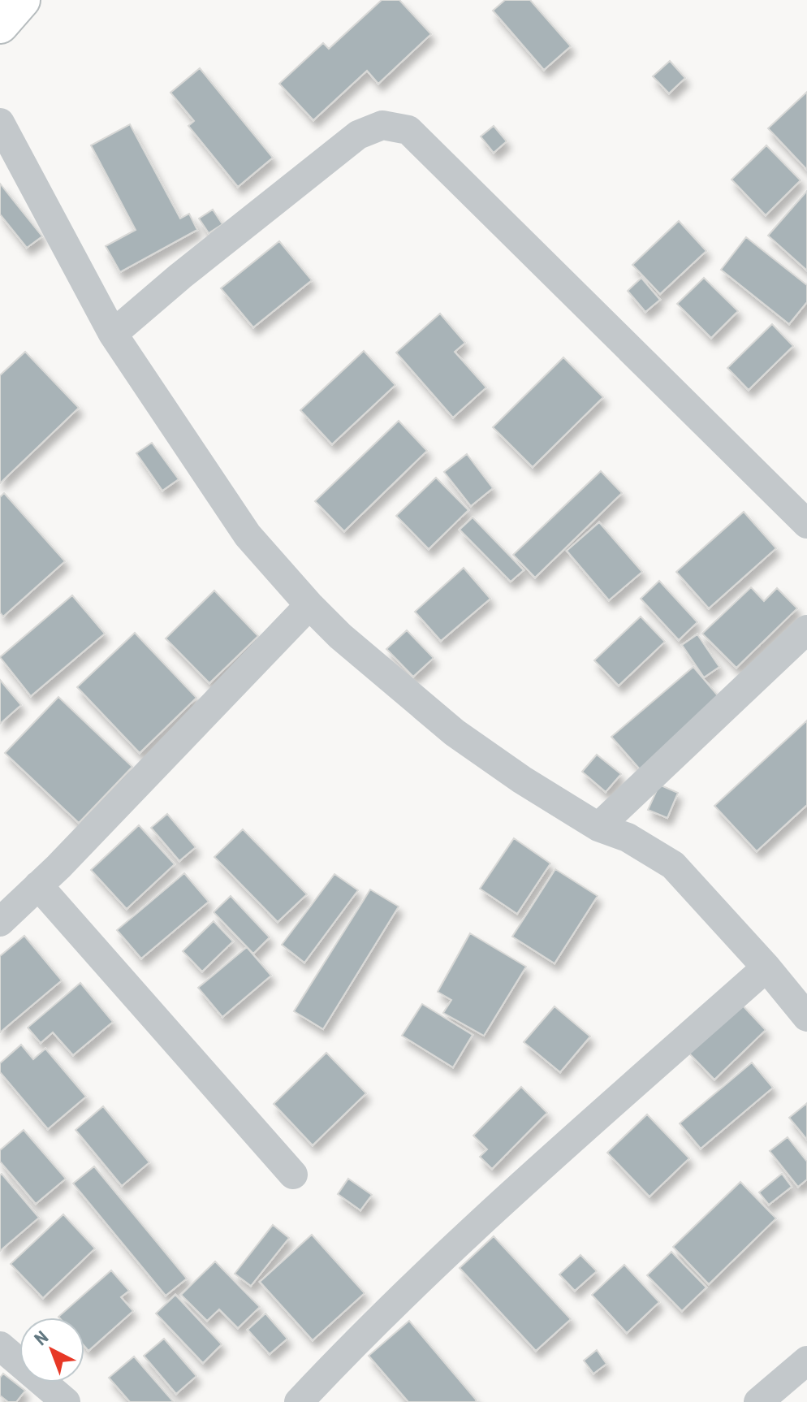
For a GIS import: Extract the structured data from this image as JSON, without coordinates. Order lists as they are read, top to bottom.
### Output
{
  "north": "top left"
}
